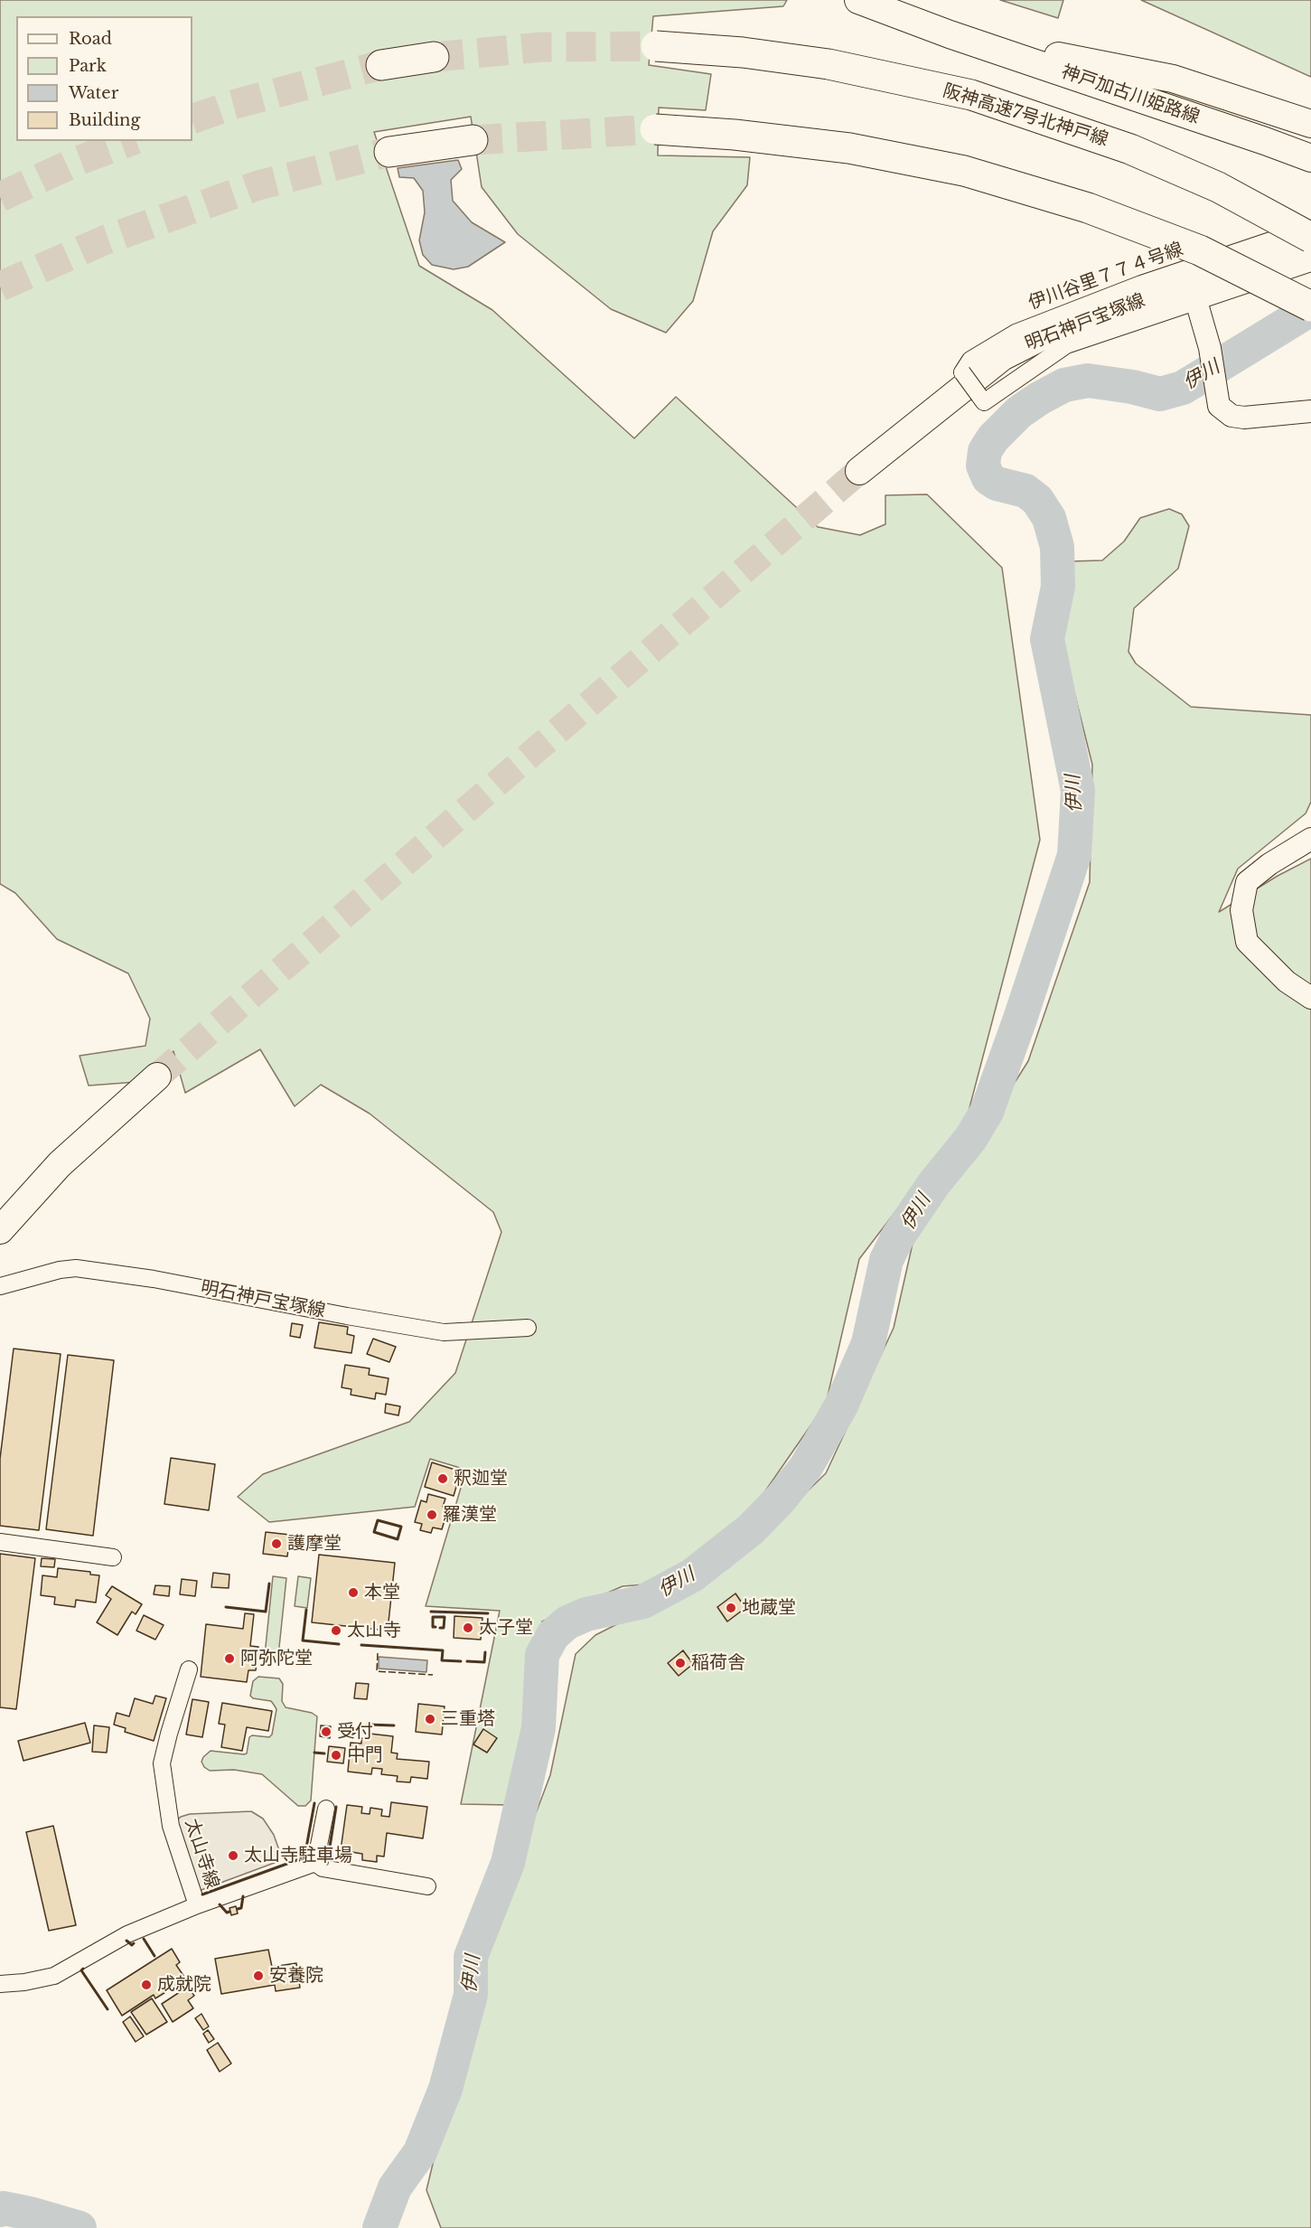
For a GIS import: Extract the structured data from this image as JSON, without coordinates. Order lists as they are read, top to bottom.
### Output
{
  "streets": {
    "highway": ["阪神高速7号北神戸線"],
    "main road": ["神戸加古川姫路線", "明石神戸宝塚線"],
    "street": ["伊川谷里７７４号線", "太山寺線"]
  },
  "crossings": [
    ["阪神高速7号北神戸線", "明石神戸宝塚線"]
  ],
  "water": ["伊川"],
  "places": [
    "釈迦堂",
    "羅漢堂",
    "護摩堂",
    "本堂",
    "地蔵堂",
    "太子堂",
    "太山寺",
    "阿弥陀堂",
    "稲荷舎",
    "三重塔",
    "受付",
    "中門",
    "太山寺駐車場",
    "安養院",
    "成就院"
  ],
  "legend": [
    "Road",
    "Park",
    "Water",
    "Building"
  ]
}
